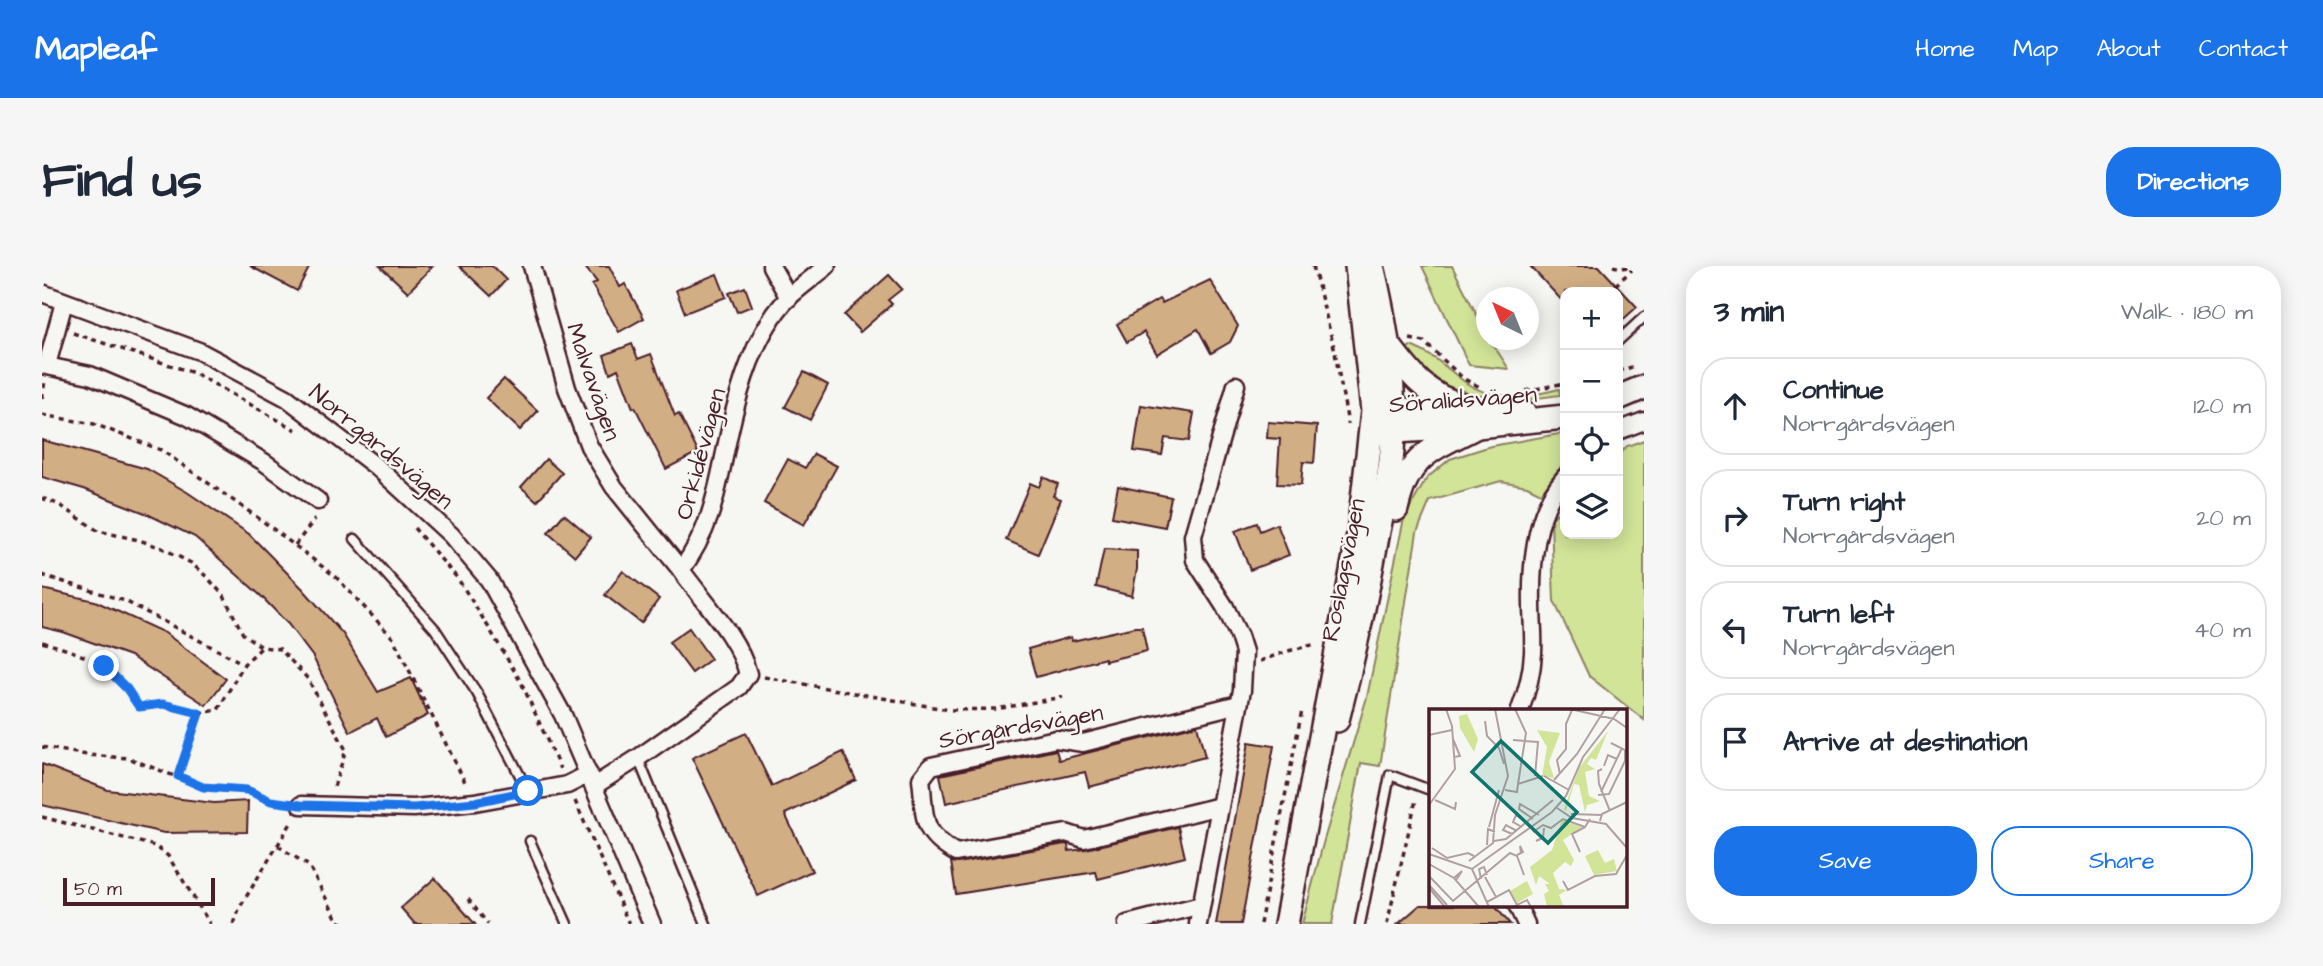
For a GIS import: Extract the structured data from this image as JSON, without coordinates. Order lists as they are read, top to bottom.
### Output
{
  "streets": {
    "main road": ["Söralidsvägen", "Roslagsvägen"],
    "street": [
      "Malvavägen",
      "Norrgårdsvägen",
      "Orkidévägen",
      "Sörgårdsvägen"
    ]
  },
  "crossings": [
    ["Malvavägen", "Orkidévägen"],
    ["Söralidsvägen", "Roslagsvägen"]
  ],
  "scale_bar": "50 m",
  "north": "top left",
  "page": {
    "header": "Mapleaf",
    "nav": [
      "Home",
      "Map",
      "About",
      "Contact"
    ],
    "buttons": [
      "Directions",
      ["Save", "Share"]
    ],
    "title": "Find us",
    "heading": ["3 min", "Walk · 180 m"],
    "map_buttons": ["+", "−"],
    "list": [
      ["Continue", "Norrgårdsvägen", "120 m"],
      ["Turn right", "Norrgårdsvägen", "20 m"],
      ["Turn left", "Norrgårdsvägen", "40 m"],
      "Arrive at destination"
    ],
    "scale": "50 m"
  }
}
